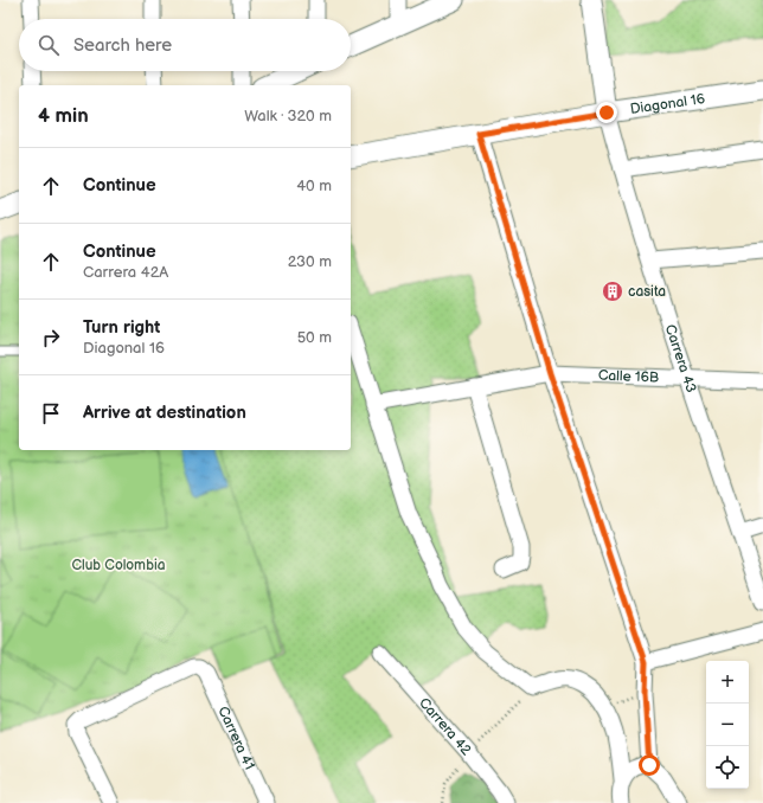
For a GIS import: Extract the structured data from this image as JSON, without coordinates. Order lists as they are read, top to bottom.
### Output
{
  "streets": {
    "street": [
      "Diagonal 16",
      "Carrera 43",
      "Calle 16B",
      "Carrera 42",
      "Carrera 41"
    ]
  },
  "crossings": [
    ["Diagonal 16", "Carrera 43"],
    ["Carrera 43", "Calle 16B"]
  ],
  "parks": ["Club Colombia"],
  "places": {
    "building": ["casita"]
  },
  "page": {
    "search": "Search here",
    "heading": ["4 min", "Walk · 320 m"],
    "list": [
      ["Continue", "40 m"],
      ["Continue", "Carrera 42A", "230 m"],
      ["Turn right", "Diagonal 16", "50 m"],
      "Arrive at destination"
    ],
    "map_buttons": ["+", "−"]
  }
}
